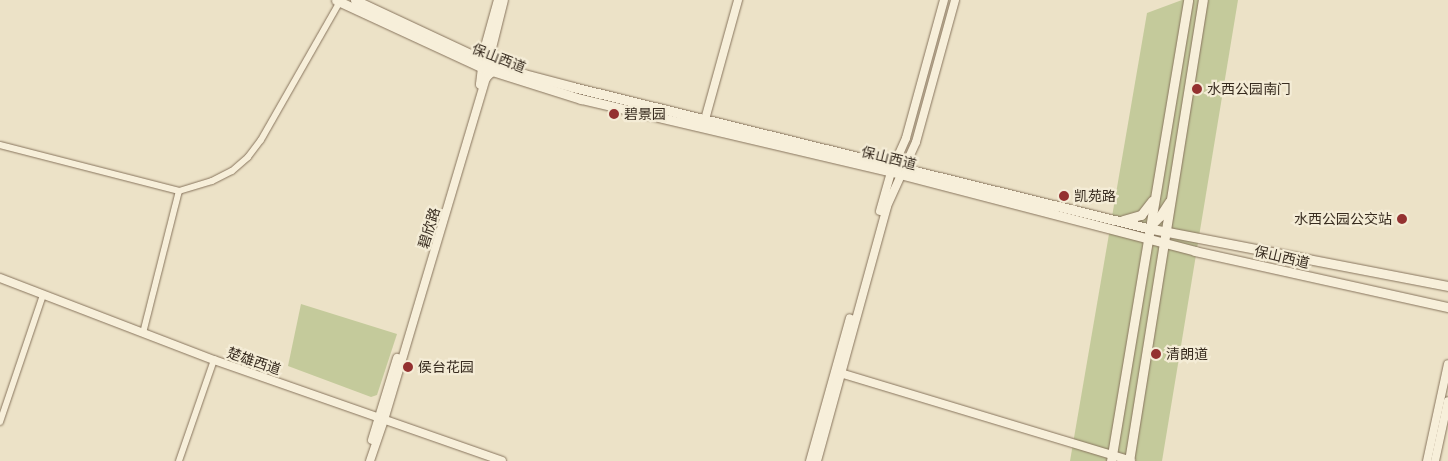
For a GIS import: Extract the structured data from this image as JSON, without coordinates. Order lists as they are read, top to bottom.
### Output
{
  "streets": {
    "main road": ["保山西道"],
    "street": ["碧欣路", "楚雄西道"]
  },
  "crossings": [
    ["保山西道", "碧欣路"],
    ["碧欣路", "楚雄西道"]
  ],
  "places": [
    "水西公园南门",
    "碧景园",
    "凯苑路",
    "水西公园公交站",
    "清朗道",
    "侯台花园"
  ]
}
